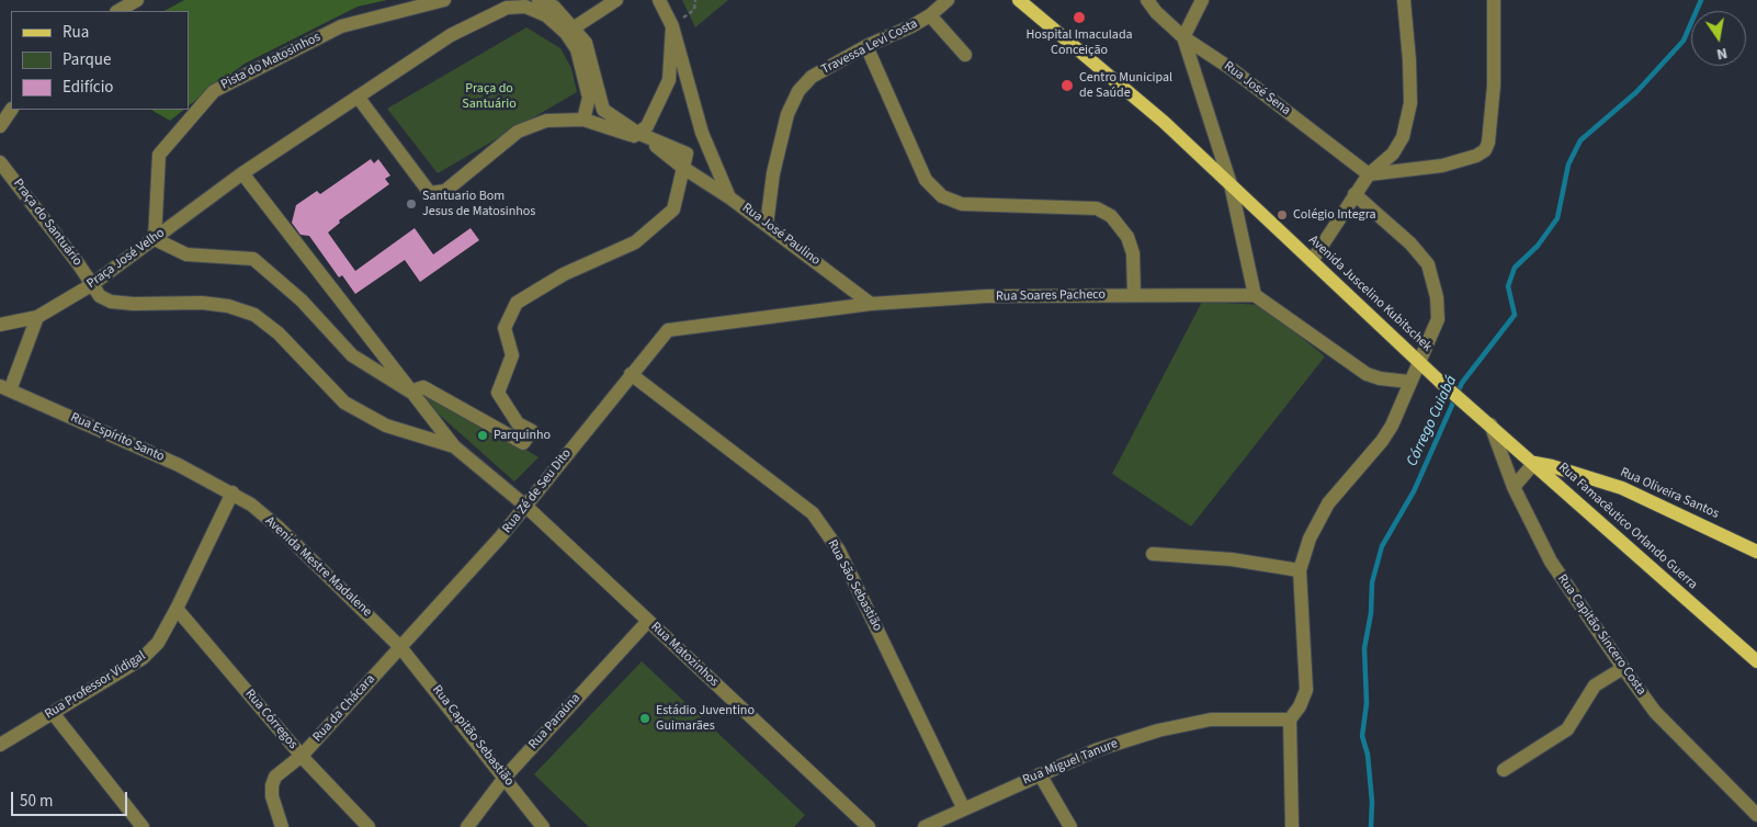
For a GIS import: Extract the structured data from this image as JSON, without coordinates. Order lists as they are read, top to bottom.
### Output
{
  "streets": {
    "main road": ["Avenida Juscelino Kubitschek", "Rua Oliveira Santos", "Rua Famacêutico Orlando Guerra"],
    "street": [
      "Travessa Levi Costa",
      "Pista do Matosinhos",
      "Rua José Sena",
      "Praça do Santuário",
      "Rua José Paulino",
      "Praça José Velho",
      "Rua Soares Pacheco",
      "Rua Espírito Santo",
      "Rua Zé de Seu Dito",
      "Avenida Mestre Madalene",
      "Rua São Sebastião",
      "Rua Capitão Sincero Costa",
      "Rua Matozinhos",
      "Rua Professor Vidigal",
      "Rua da Chácara",
      "Rua Córregos",
      "Rua Paraúna",
      "Rua Capitão Sebastião",
      "Rua Miguel Tanure"
    ]
  },
  "crossings": [
    ["Travessa Levi Costa", "Rua José Paulino"],
    ["Pista do Matosinhos", "Praça José Velho"],
    ["Praça do Santuário", "Praça José Velho"],
    ["Rua José Paulino", "Rua Soares Pacheco"],
    ["Avenida Juscelino Kubitschek", "Rua Famacêutico Orlando Guerra"],
    ["Rua Soares Pacheco", "Rua Zé de Seu Dito"],
    ["Rua Espírito Santo", "Avenida Mestre Madalene"],
    ["Rua Espírito Santo", "Rua Professor Vidigal"],
    ["Rua Zé de Seu Dito", "Avenida Mestre Madalene"],
    ["Rua Zé de Seu Dito", "Rua São Sebastião"],
    ["Rua Zé de Seu Dito", "Rua Matozinhos"],
    ["Rua Zé de Seu Dito", "Rua da Chácara"],
    ["Rua Zé de Seu Dito", "Rua Capitão Sebastião"],
    ["Rua Oliveira Santos", "Rua Famacêutico Orlando Guerra"],
    ["Rua Famacêutico Orlando Guerra", "Rua Capitão Sincero Costa"],
    ["Avenida Mestre Madalene", "Rua Professor Vidigal"],
    ["Avenida Mestre Madalene", "Rua da Chácara"],
    ["Avenida Mestre Madalene", "Rua Capitão Sebastião"],
    ["Rua São Sebastião", "Rua Miguel Tanure"],
    ["Rua Matozinhos", "Rua Paraúna"],
    ["Rua Professor Vidigal", "Rua Córregos"],
    ["Rua da Chácara", "Rua Córregos"],
    ["Rua da Chácara", "Rua Capitão Sebastião"],
    ["Rua Paraúna", "Rua Capitão Sebastião"]
  ],
  "water": ["Córrego Cuiabá"],
  "parks": ["Praça do Santuário"],
  "places": [
    "Hospital Imaculada Conceição",
    "Centro Municipal de Saúde",
    "Santuario Bom Jesus de Matosinhos",
    "Colégio Integra",
    "Parquinho",
    "Estádio Juventino Guimarães"
  ],
  "legend": ["Rua", "Parque", "Edifício"],
  "scale_bar": "50 m",
  "north": "bottom"
}
